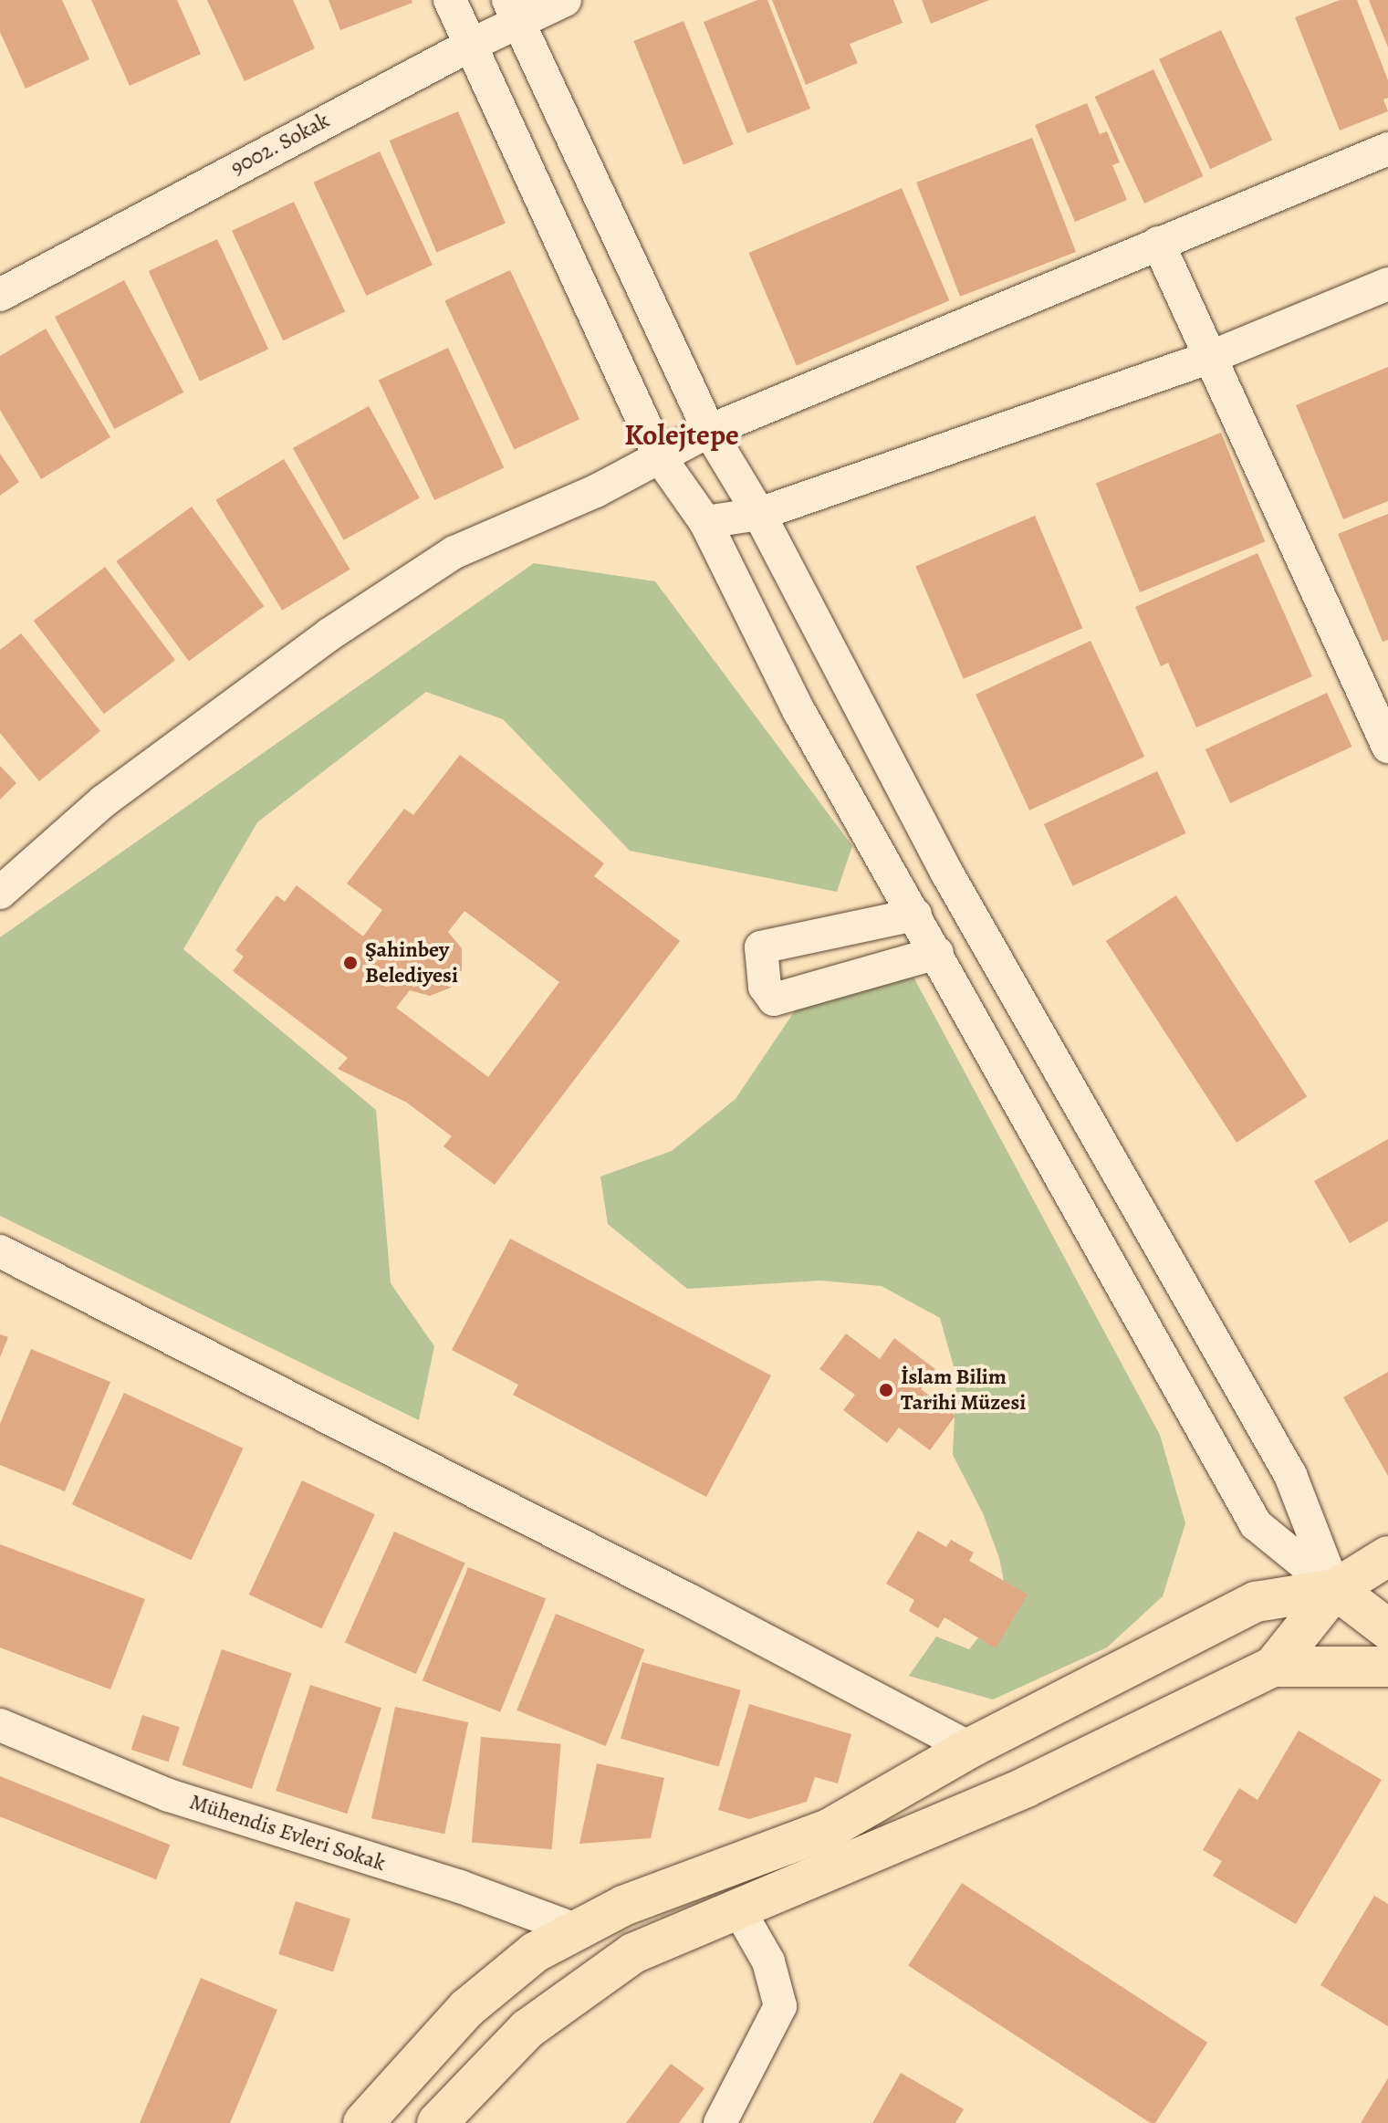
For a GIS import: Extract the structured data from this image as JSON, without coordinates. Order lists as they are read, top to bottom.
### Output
{
  "streets": {
    "street": ["9002. Sokak", "Mühendis Evleri Sokak"]
  },
  "districts": ["Kolejtepe"],
  "places": ["Şahinbey Belediyesi", "İslam Bilim Tarihi Müzesi"]
}
